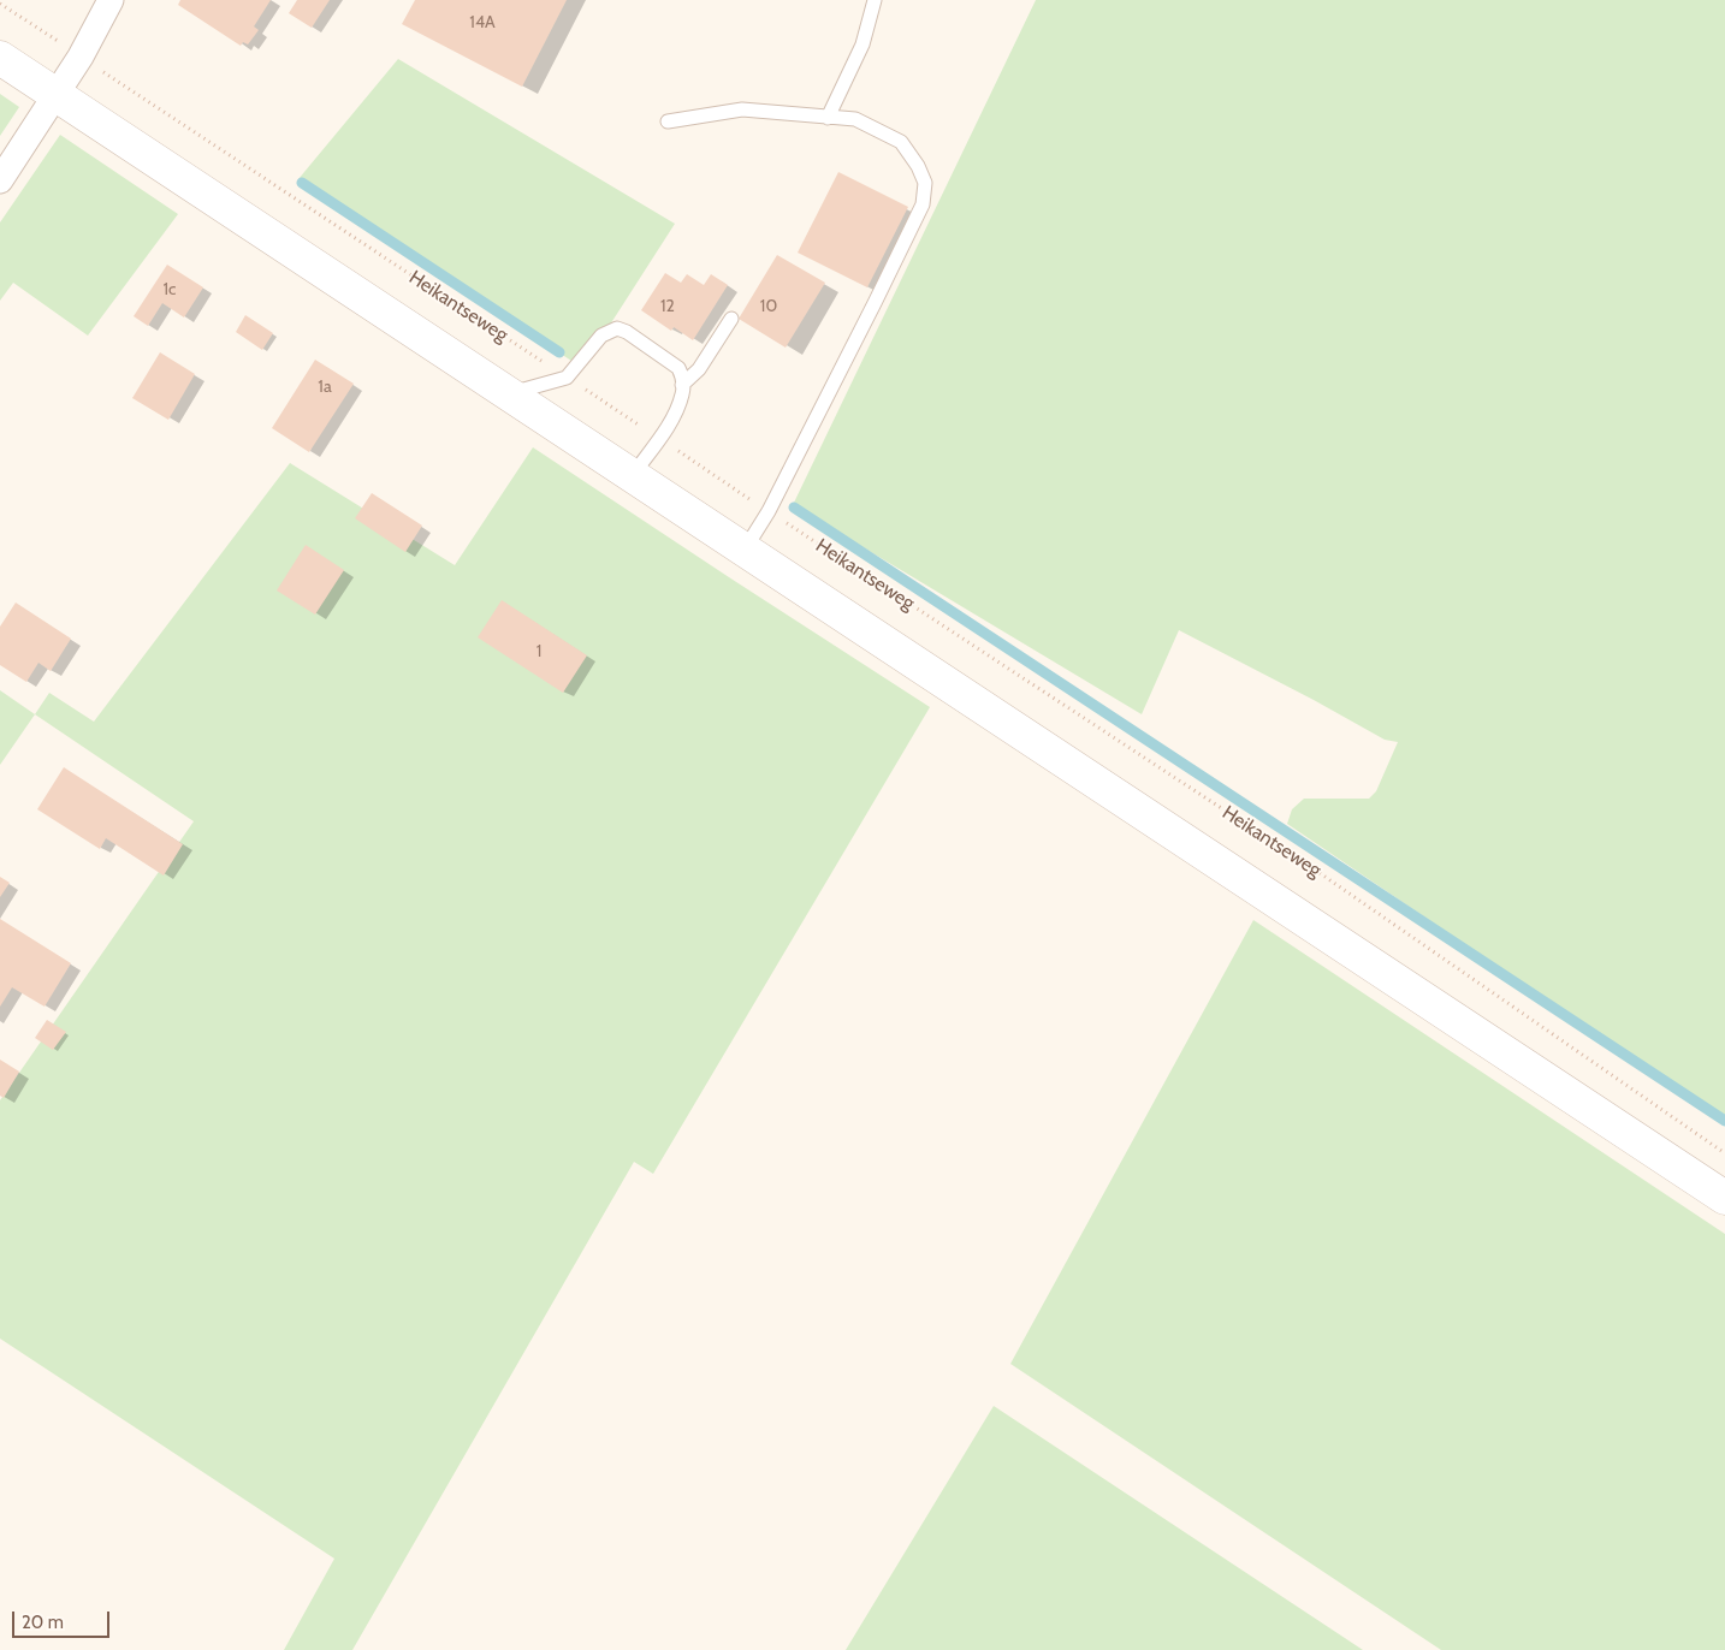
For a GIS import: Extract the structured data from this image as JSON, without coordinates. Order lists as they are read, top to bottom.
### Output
{
  "streets": {
    "path": ["Heikantseweg"]
  },
  "house_numbers": [
    "14A",
    "1c",
    "12",
    "10",
    "1a",
    "1"
  ],
  "scale_bar": "20 m"
}
